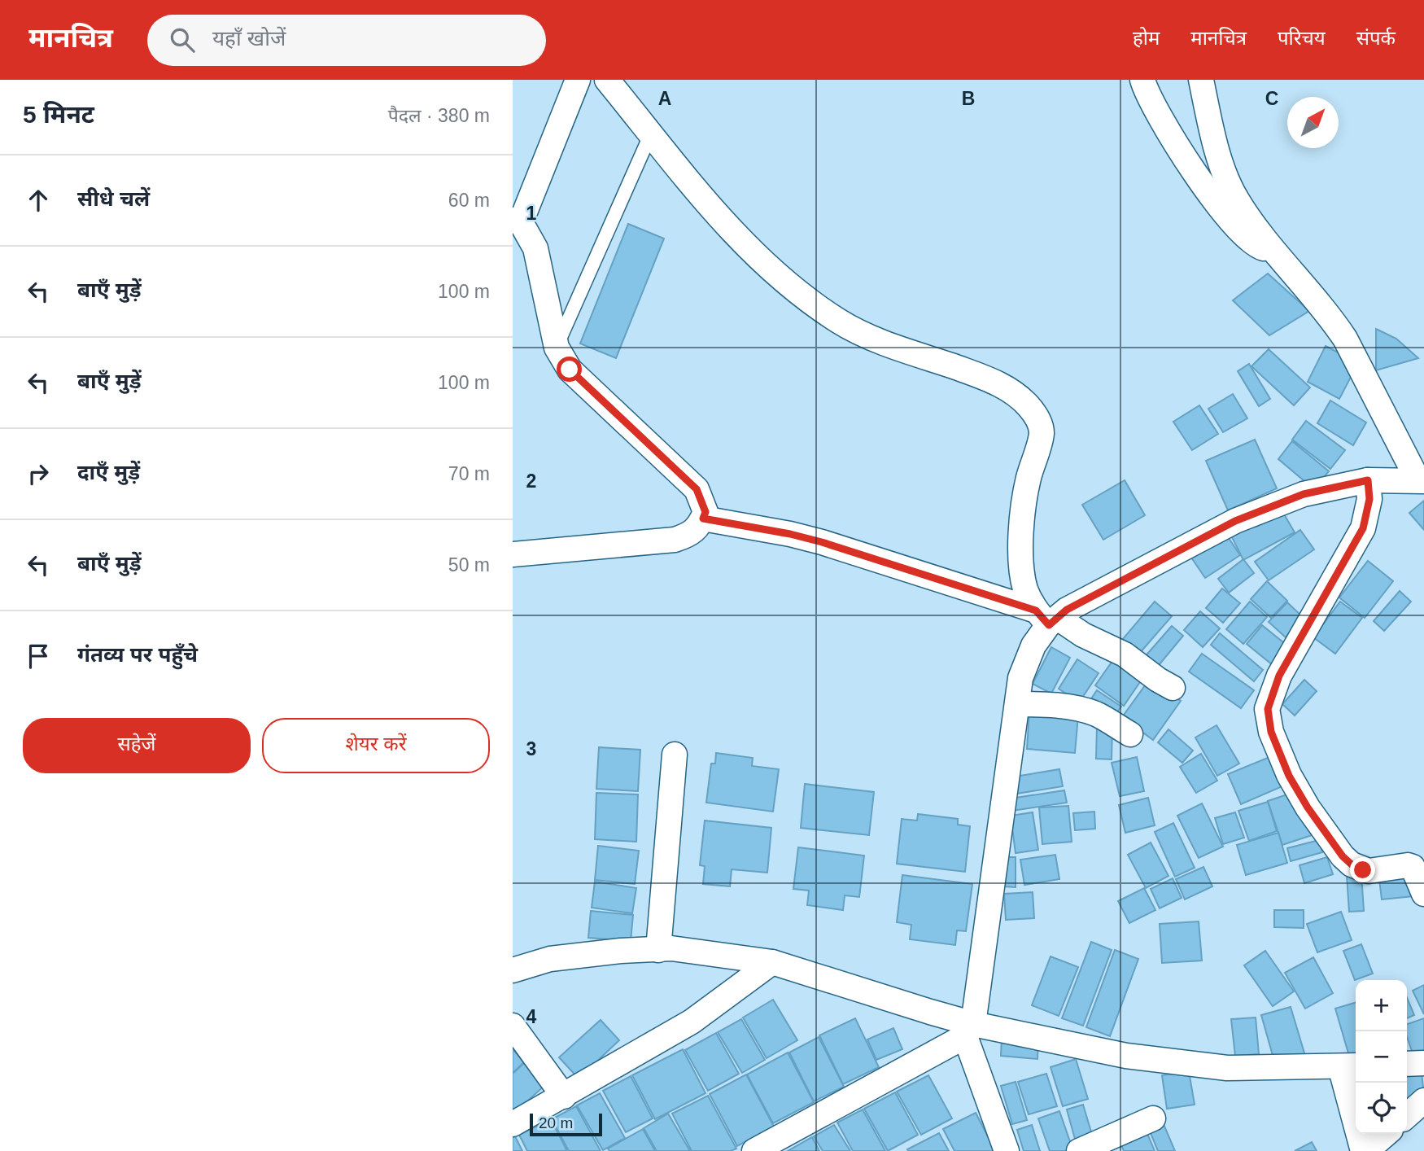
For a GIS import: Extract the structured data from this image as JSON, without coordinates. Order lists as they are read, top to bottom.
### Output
{
  "scale_bar": "20 m",
  "north": "top right",
  "page": {
    "header": "मानचित्र",
    "search": "यहाँ खोजें",
    "nav": [
      "होम",
      "मानचित्र",
      "परिचय",
      "संपर्क"
    ],
    "heading": ["5 मिनट", "पैदल · 380 m"],
    "list": [
      ["सीधे चलें", "60 m"],
      ["बाएँ मुड़ें", "100 m"],
      ["बाएँ मुड़ें", "100 m"],
      ["दाएँ मुड़ें", "70 m"],
      ["बाएँ मुड़ें", "50 m"],
      "गंतव्य पर पहुँचे"
    ],
    "buttons": ["सहेजें", "शेयर करें"],
    "map_buttons": ["+", "−"],
    "scale": "20 m"
  },
  "grid": {
    "columns": ["A", "B", "C"],
    "rows": [
      "1",
      "2",
      "3",
      "4"
    ]
  }
}
